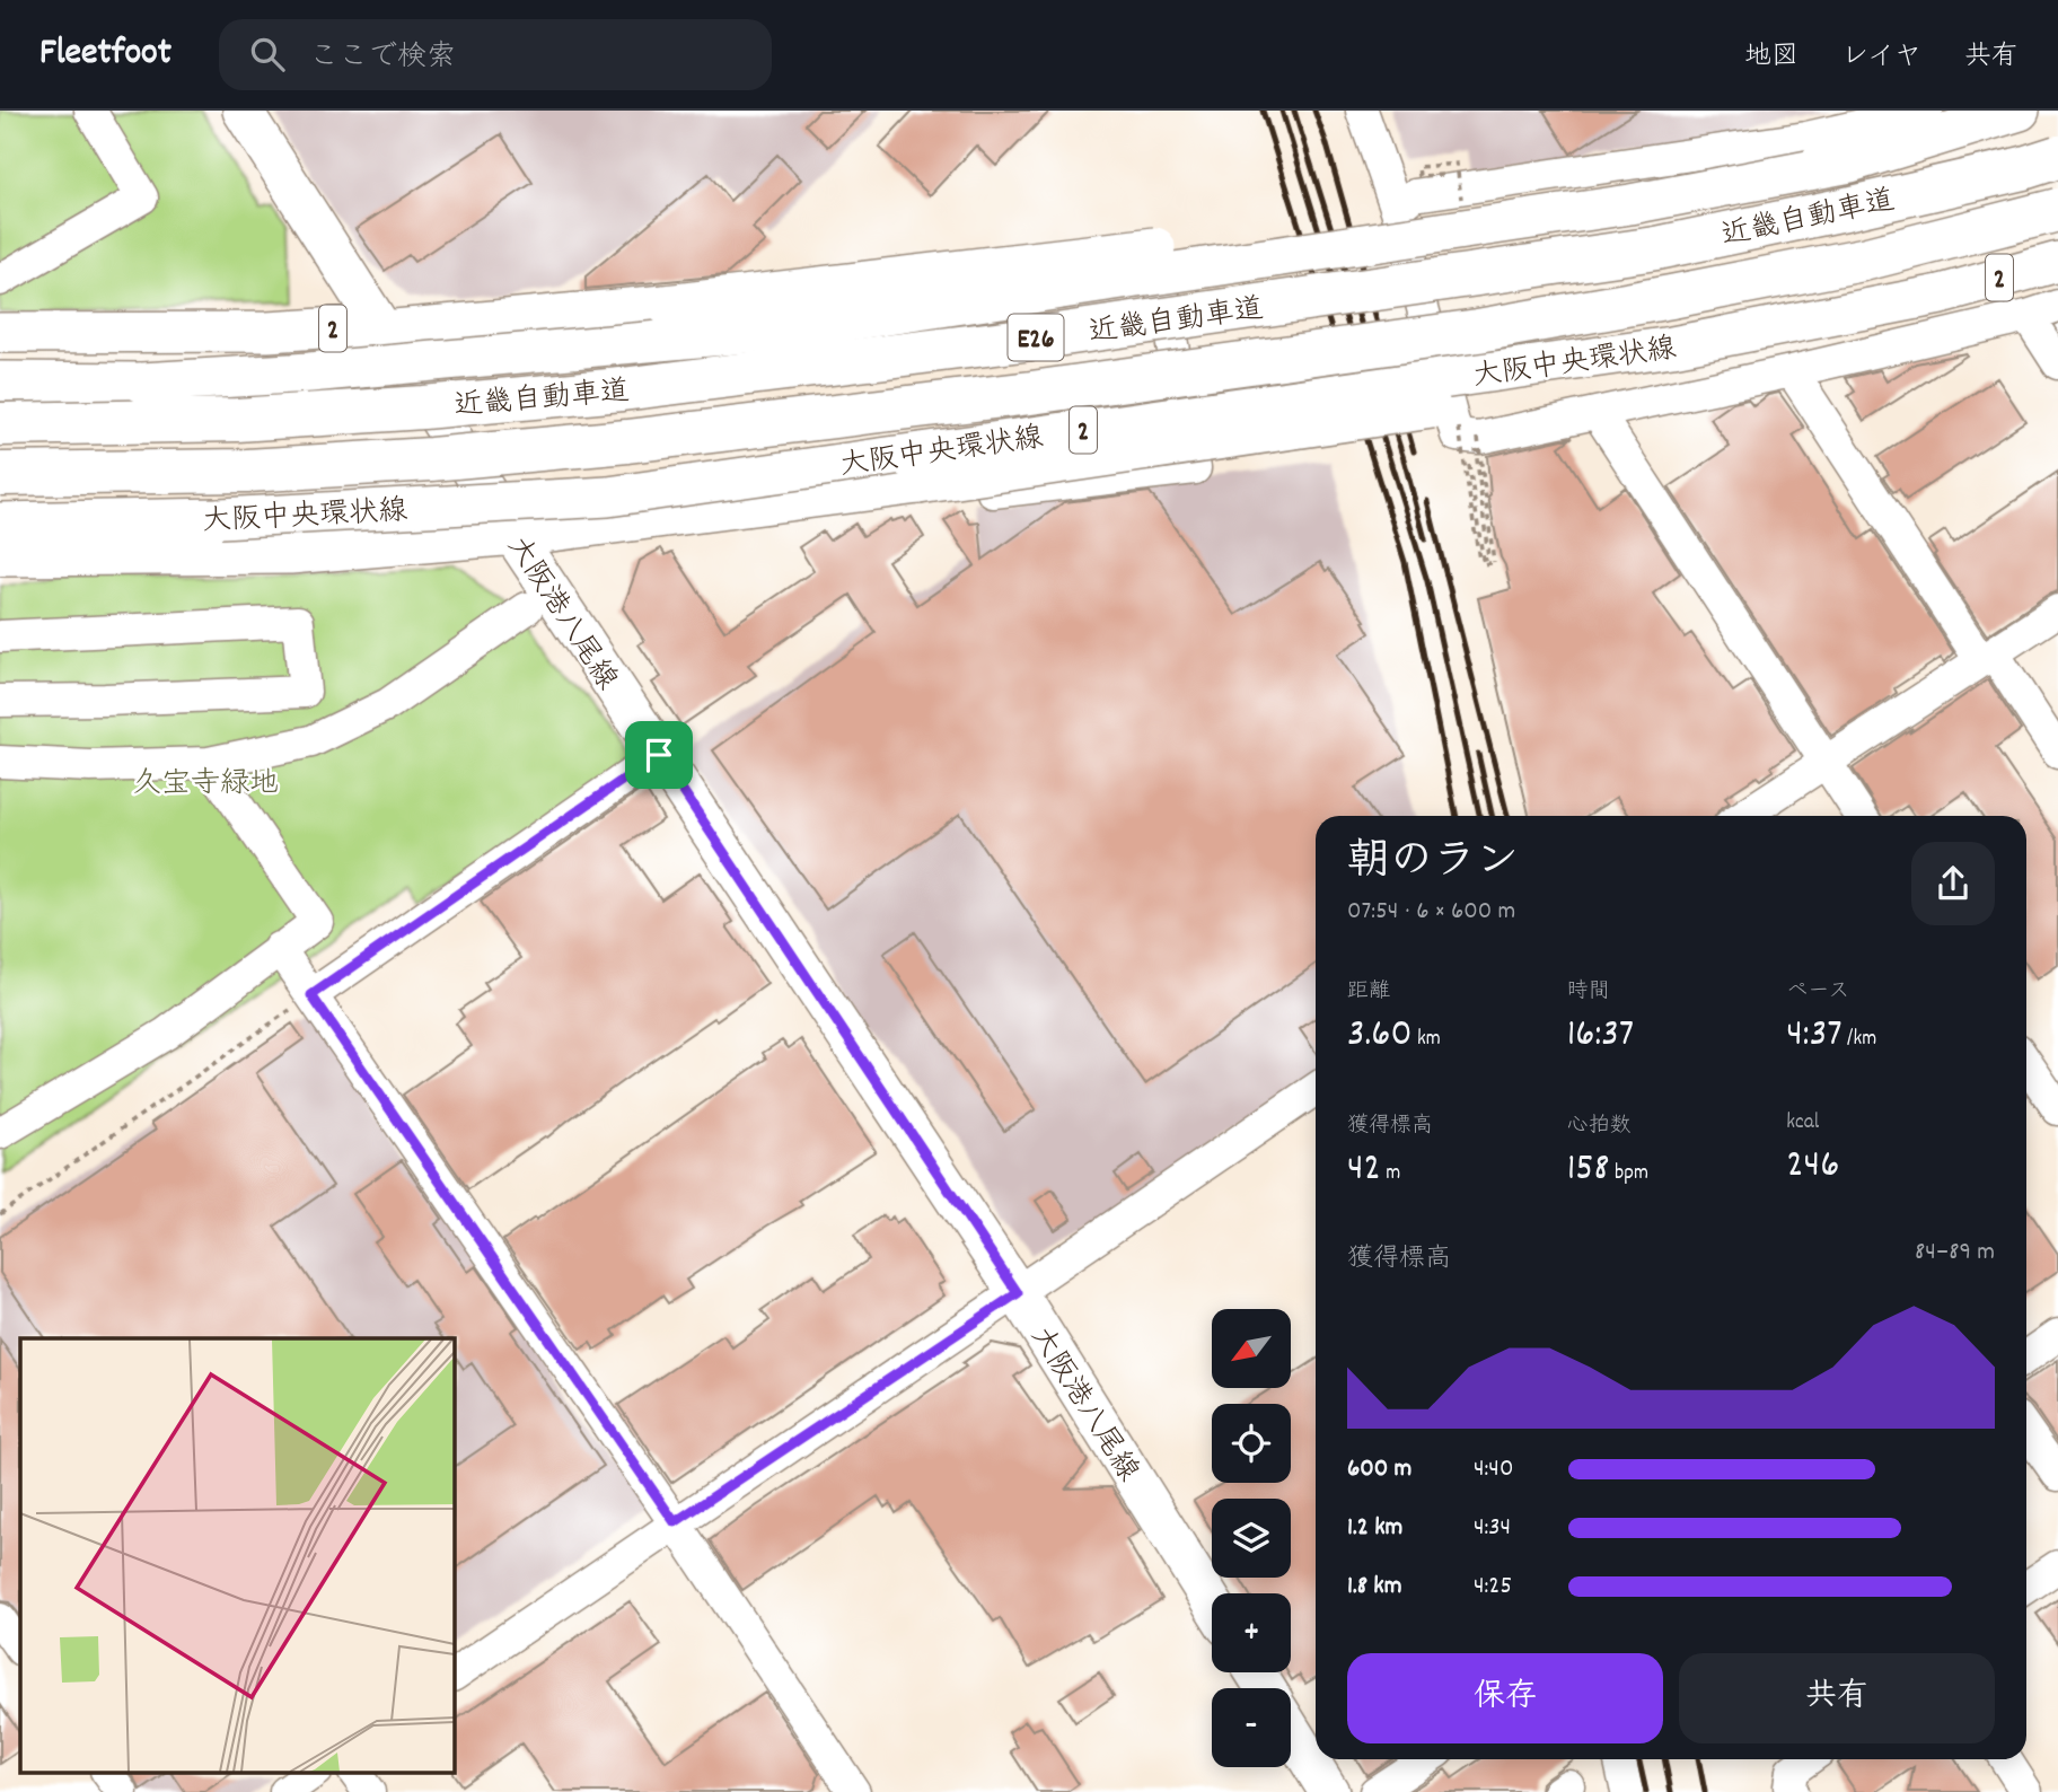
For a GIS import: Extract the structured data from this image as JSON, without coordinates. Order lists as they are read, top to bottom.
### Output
{
  "streets": {
    "highway": ["近畿自動車道", "E26"],
    "main road": ["2", "大阪中央環状線", "大阪港八尾線"]
  },
  "crossings": [
    ["2", "大阪中央環状線"],
    ["2", "大阪港八尾線"]
  ],
  "parks": ["久宝寺緑地"],
  "north": "bottom left",
  "page": {
    "header": "Fleetfoot",
    "search": "ここで検索",
    "nav": ["地図", "レイヤ", "共有"],
    "heading": ["朝のラン", "07:54 · 6 × 600 m"],
    "stats": [
      ["距離", "3.60 km"],
      ["時間", "16:37"],
      ["ペース", "4:37 /km"],
      ["獲得標高", "42 m"],
      ["心拍数", "158 bpm"],
      ["kcal", "246"]
    ],
    "chart": ["獲得標高", "84–89 m"],
    "map_buttons": ["+", "−"],
    "list": [
      {
        "name": "600 m",
        "note": "4:40"
      },
      {
        "name": "1.2 km",
        "note": "4:34"
      },
      {
        "name": "1.8 km",
        "note": "4:25"
      }
    ],
    "buttons": ["保存", "共有"]
  }
}
